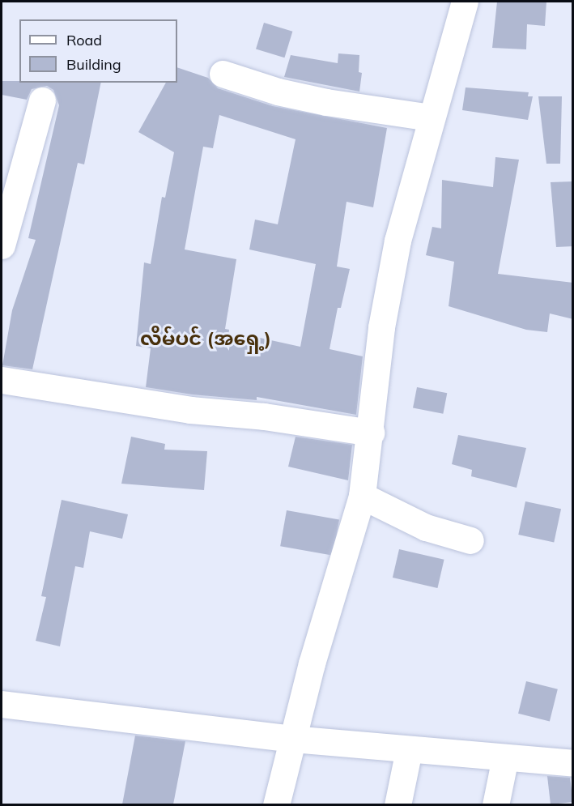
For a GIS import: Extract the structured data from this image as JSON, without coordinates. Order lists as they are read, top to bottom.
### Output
{
  "districts": ["လိမ်ပင် (အရှေ့)"],
  "legend": ["Road", "Building"]
}
